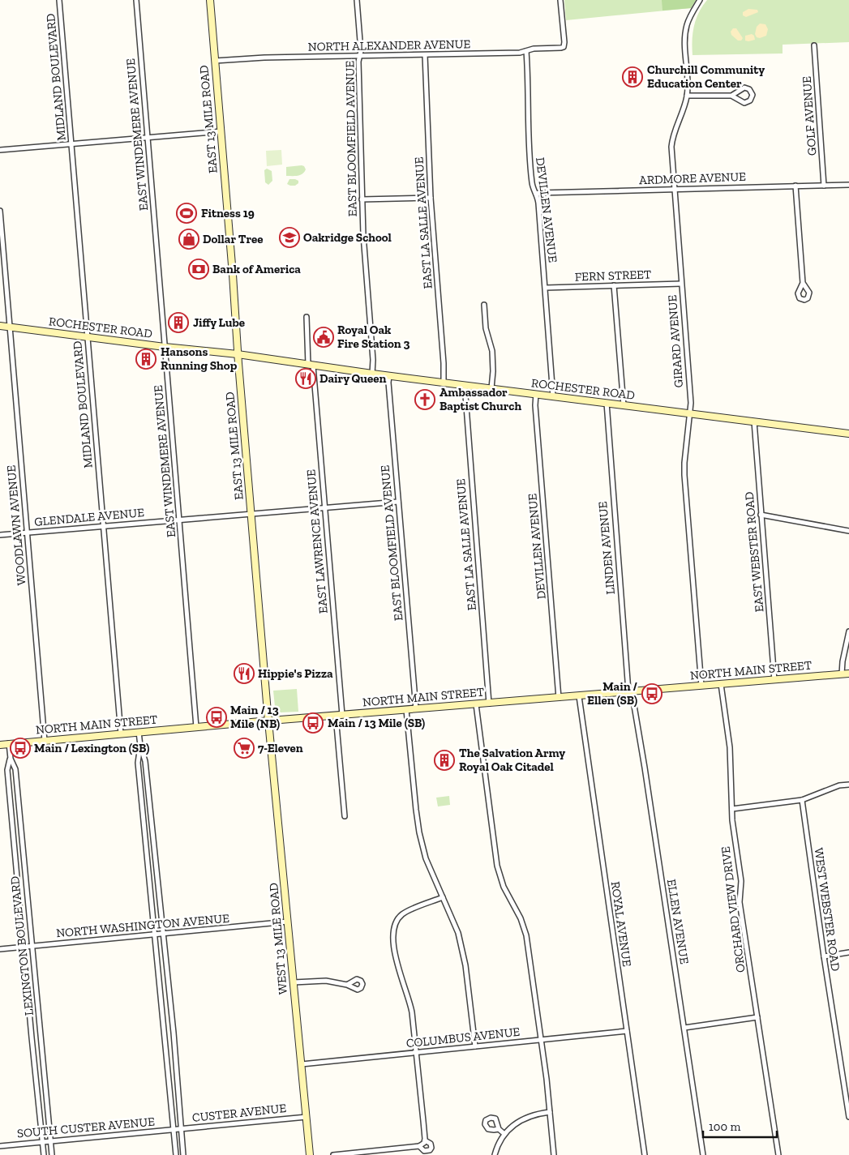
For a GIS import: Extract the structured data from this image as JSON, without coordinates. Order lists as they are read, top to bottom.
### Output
{
  "streets": {
    "main road": [
      "EAST 13 MILE ROAD",
      "ROCHESTER ROAD",
      "NORTH MAIN STREET",
      "WEST 13 MILE ROAD"
    ],
    "street": [
      "NORTH ALEXANDER AVENUE",
      "MIDLAND BOULEVARD",
      "GOLF AVENUE",
      "EAST WINDEMERE AVENUE",
      "EAST BLOOMFIELD AVENUE",
      "ARDMORE AVENUE",
      "DEVILLEN AVENUE",
      "EAST LA SALLE AVENUE",
      "FERN STREET",
      "GIRARD AVENUE",
      "GLENDALE AVENUE",
      "WOODLAWN AVENUE",
      "EAST LAWRENCE AVENUE",
      "LINDEN AVENUE",
      "EAST WEBSTER ROAD",
      "ORCHARD VIEW DRIVE",
      "WEST WEBSTER ROAD",
      "ELLEN AVENUE",
      "ROYAL AVENUE",
      "NORTH WASHINGTON AVENUE",
      "LEXINGTON BOULEVARD",
      "COLUMBUS AVENUE",
      "CUSTER AVENUE",
      "SOUTH CUSTER AVENUE"
    ]
  },
  "crossings": [
    ["NORTH ALEXANDER AVENUE", "EAST 13 MILE ROAD"],
    ["NORTH ALEXANDER AVENUE", "EAST BLOOMFIELD AVENUE"],
    ["NORTH ALEXANDER AVENUE", "DEVILLEN AVENUE"],
    ["NORTH ALEXANDER AVENUE", "EAST LA SALLE AVENUE"],
    ["MIDLAND BOULEVARD", "ROCHESTER ROAD"],
    ["MIDLAND BOULEVARD", "GLENDALE AVENUE"],
    ["MIDLAND BOULEVARD", "NORTH MAIN STREET"],
    ["GOLF AVENUE", "ARDMORE AVENUE"],
    ["EAST 13 MILE ROAD", "ROCHESTER ROAD"],
    ["EAST 13 MILE ROAD", "GLENDALE AVENUE"],
    ["EAST 13 MILE ROAD", "NORTH MAIN STREET"],
    ["EAST 13 MILE ROAD", "WEST 13 MILE ROAD"],
    ["EAST WINDEMERE AVENUE", "ROCHESTER ROAD"],
    ["EAST WINDEMERE AVENUE", "GLENDALE AVENUE"],
    ["EAST WINDEMERE AVENUE", "NORTH MAIN STREET"],
    ["EAST BLOOMFIELD AVENUE", "ROCHESTER ROAD"],
    ["EAST BLOOMFIELD AVENUE", "GLENDALE AVENUE"],
    ["EAST BLOOMFIELD AVENUE", "NORTH MAIN STREET"],
    ["ARDMORE AVENUE", "DEVILLEN AVENUE"],
    ["ARDMORE AVENUE", "GIRARD AVENUE"],
    ["DEVILLEN AVENUE", "FERN STREET"],
    ["DEVILLEN AVENUE", "ROCHESTER ROAD"],
    ["DEVILLEN AVENUE", "NORTH MAIN STREET"],
    ["EAST LA SALLE AVENUE", "ROCHESTER ROAD"],
    ["EAST LA SALLE AVENUE", "NORTH MAIN STREET"],
    ["FERN STREET", "GIRARD AVENUE"],
    ["ROCHESTER ROAD", "GIRARD AVENUE"],
    ["ROCHESTER ROAD", "WOODLAWN AVENUE"],
    ["ROCHESTER ROAD", "EAST LAWRENCE AVENUE"],
    ["ROCHESTER ROAD", "LINDEN AVENUE"],
    ["ROCHESTER ROAD", "EAST WEBSTER ROAD"],
    ["GIRARD AVENUE", "NORTH MAIN STREET"],
    ["GLENDALE AVENUE", "WOODLAWN AVENUE"],
    ["GLENDALE AVENUE", "EAST LAWRENCE AVENUE"],
    ["WOODLAWN AVENUE", "NORTH MAIN STREET"],
    ["EAST LAWRENCE AVENUE", "NORTH MAIN STREET"],
    ["LINDEN AVENUE", "NORTH MAIN STREET"],
    ["LINDEN AVENUE", "ELLEN AVENUE"],
    ["EAST WEBSTER ROAD", "NORTH MAIN STREET"],
    ["NORTH MAIN STREET", "ORCHARD VIEW DRIVE"],
    ["NORTH MAIN STREET", "ELLEN AVENUE"],
    ["NORTH MAIN STREET", "ROYAL AVENUE"],
    ["NORTH MAIN STREET", "WEST 13 MILE ROAD"],
    ["NORTH MAIN STREET", "LEXINGTON BOULEVARD"],
    ["ROYAL AVENUE", "COLUMBUS AVENUE"],
    ["NORTH WASHINGTON AVENUE", "WEST 13 MILE ROAD"],
    ["NORTH WASHINGTON AVENUE", "LEXINGTON BOULEVARD"],
    ["WEST 13 MILE ROAD", "COLUMBUS AVENUE"],
    ["WEST 13 MILE ROAD", "CUSTER AVENUE"],
    ["LEXINGTON BOULEVARD", "SOUTH CUSTER AVENUE"],
    ["CUSTER AVENUE", "SOUTH CUSTER AVENUE"]
  ],
  "places": {
    "building": [
      "Churchill Community Education Center",
      "Jiffy Lube",
      "Hansons Running Shop",
      "The Salvation Army Royal Oak Citadel"
    ],
    "sports": ["Fitness 19"],
    "school or university": ["Oakridge School"],
    "shop": ["Dollar Tree"],
    "bank": ["Bank of America"],
    "public building": ["Royal Oak Fire Station 3"],
    "restaurant": ["Dairy Queen", "Hippie's Pizza"],
    "church": ["Ambassador Baptist Church"],
    "bus stop": [
      "Main / Ellen (SB)",
      "Main / 13 Mile (NB)",
      "Main / 13 Mile (SB)",
      "Main / Lexington (SB)"
    ],
    "supermarket": ["7-Eleven"]
  },
  "scale_bar": "100 m"
}
